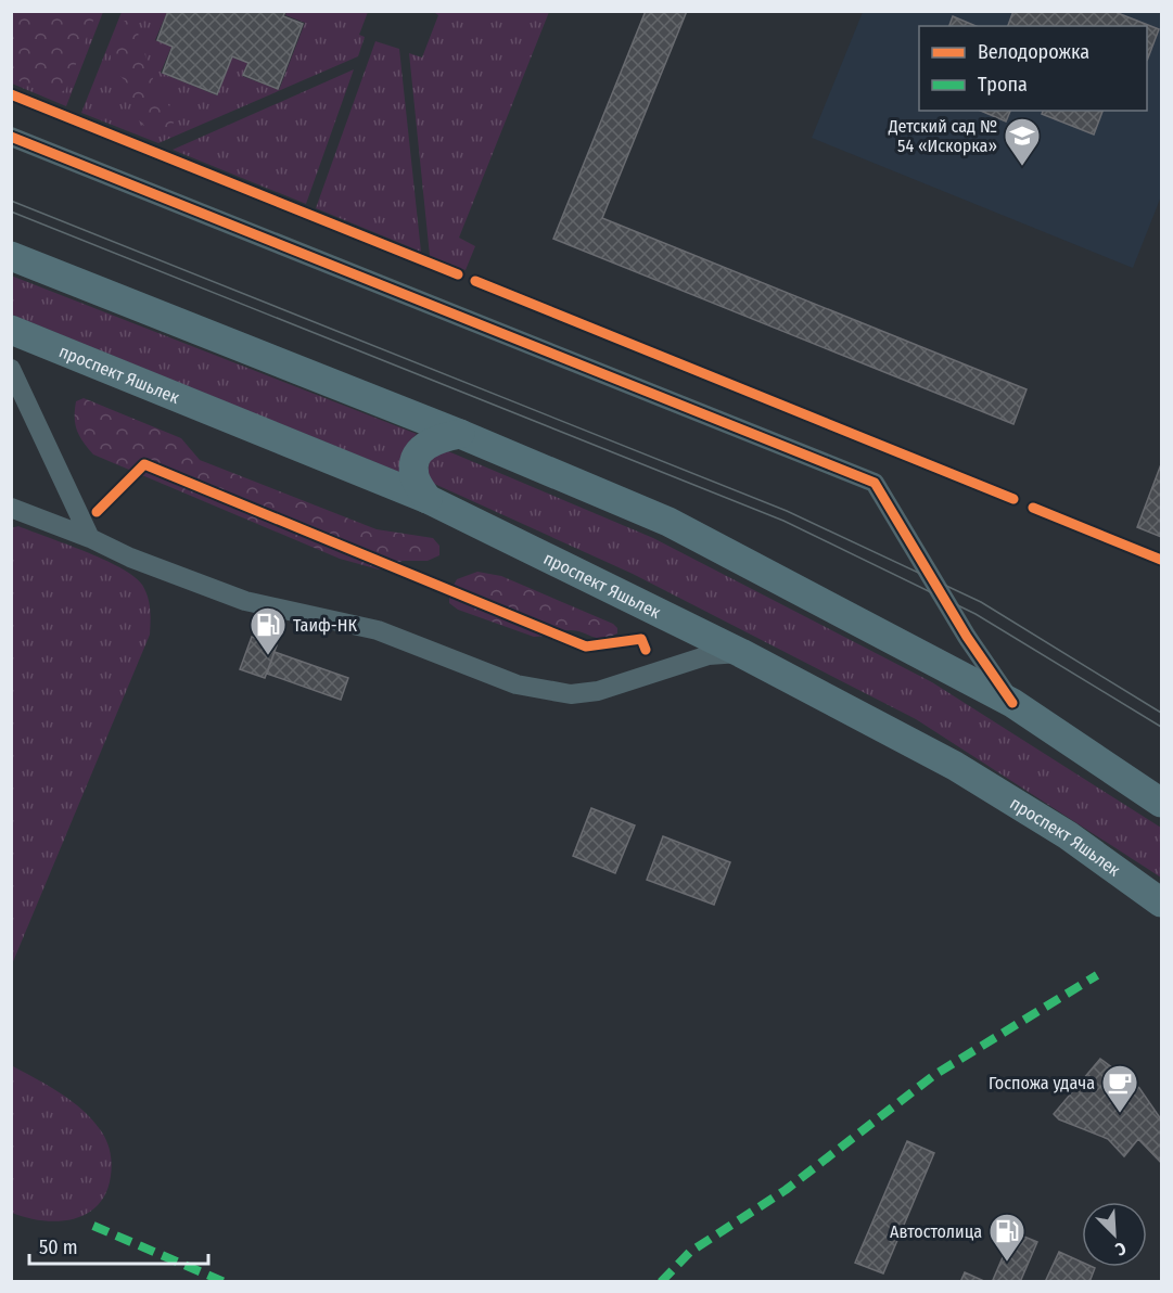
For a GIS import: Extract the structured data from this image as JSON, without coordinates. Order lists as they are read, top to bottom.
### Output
{
  "streets": {
    "main road": ["проспект Яшьлек"]
  },
  "places": {
    "school or university": ["Детский сад № 54 «Искорка»"],
    "fuel station": ["Таиф-НК", "Автостолица"],
    "cafe": ["Госпожа удача"]
  },
  "legend": ["Велодорожка", "Тропа"],
  "scale_bar": "50 m",
  "north": "bottom right"
}
